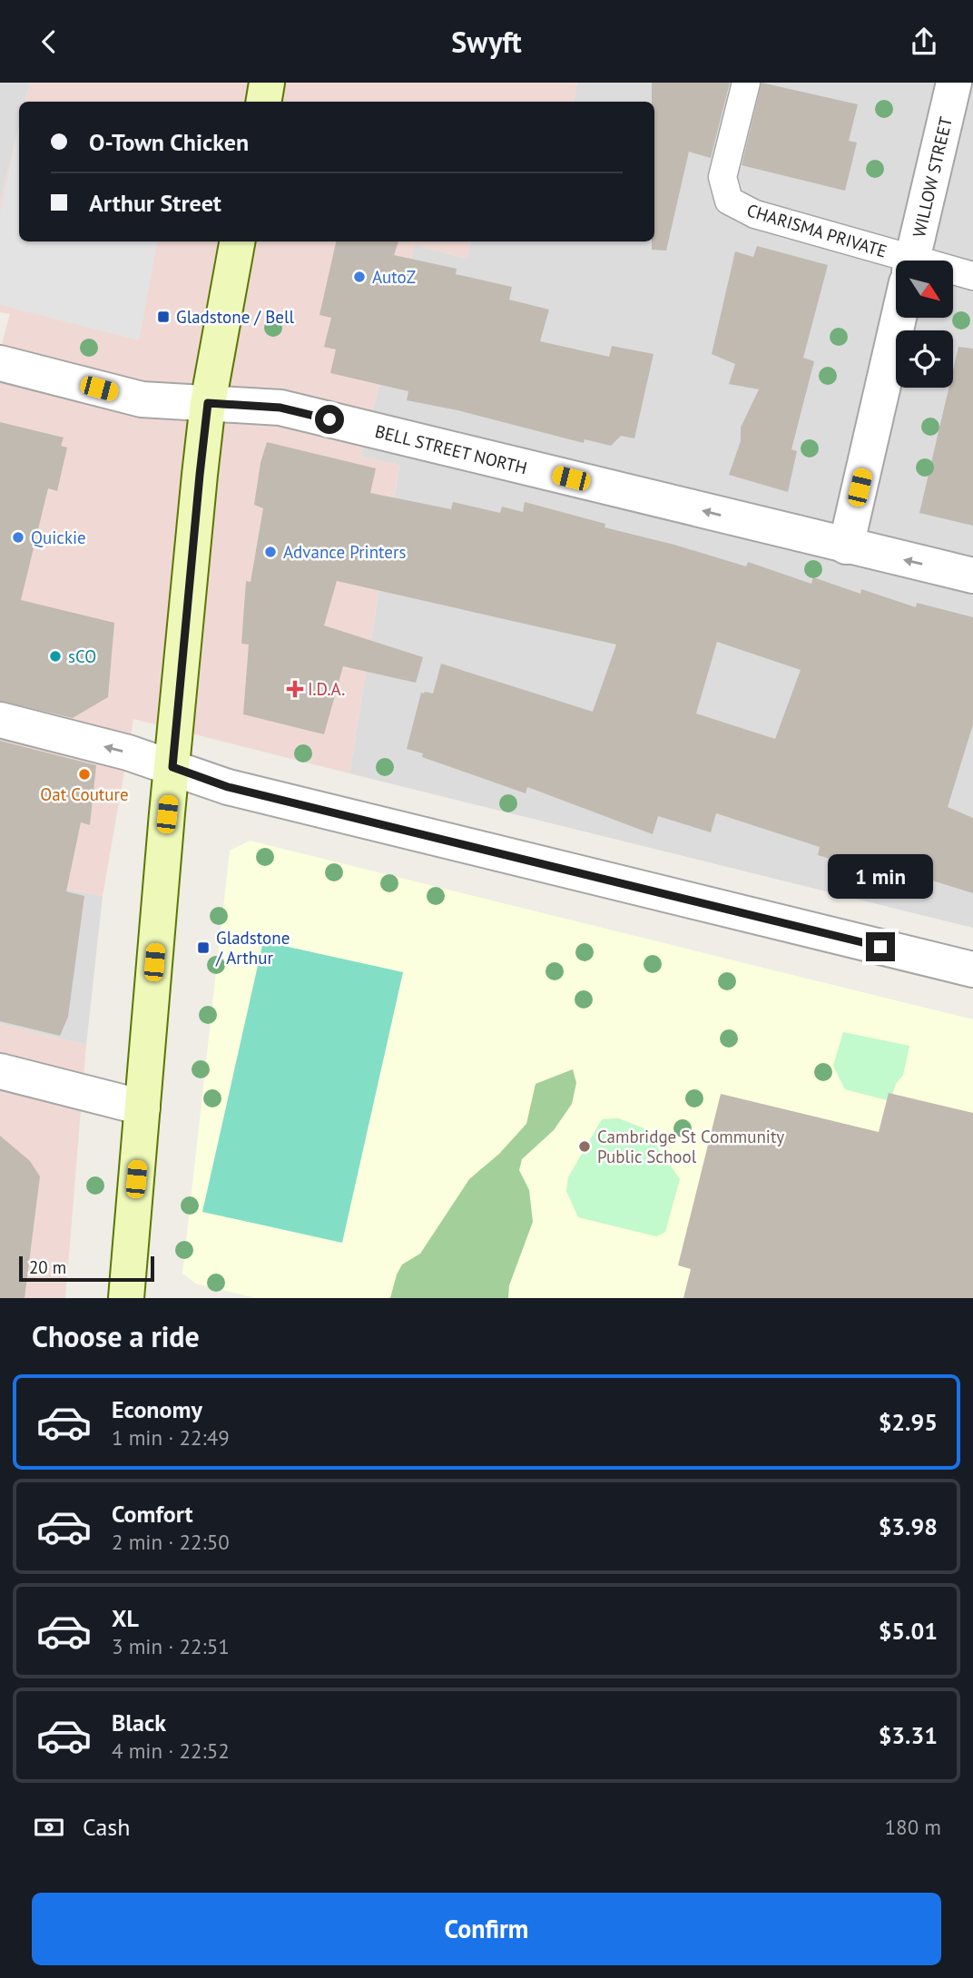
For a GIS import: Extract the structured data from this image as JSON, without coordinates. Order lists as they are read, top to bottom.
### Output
{
  "streets": {
    "street": ["WILLOW STREET", "BELL STREET NORTH"],
    "lane": ["CHARISMA PRIVATE"]
  },
  "crossings": [
    ["WILLOW STREET", "BELL STREET NORTH"]
  ],
  "one_way": ["BELL STREET NORTH"],
  "places": {
    "other": [
      "AutoZ",
      "Quickie",
      "Advance Printers",
      "sCO",
      "Oat Couture",
      "Cambridge St Community Public School"
    ],
    "transit": ["Gladstone / Bell", "Gladstone / Arthur"],
    "health": ["I.D.A."]
  },
  "scale_bar": "20 m",
  "north": "bottom right",
  "page": {
    "header": "Swyft",
    "banner": ["O-Town Chicken", "Arthur Street"],
    "bubble": "1 min",
    "scale": "20 m",
    "heading": "Choose a ride",
    "list": [
      {
        "name": "Economy",
        "note": "1 min · 22:49",
        "value": "$2.95"
      },
      {
        "name": "Comfort",
        "note": "2 min · 22:50",
        "value": "$3.98"
      },
      {
        "name": "XL",
        "note": "3 min · 22:51",
        "value": "$5.01"
      },
      {
        "name": "Black",
        "note": "4 min · 22:52",
        "value": "$3.31"
      }
    ],
    "pay": ["Cash", "180 m"],
    "buttons": "Confirm"
  }
}
